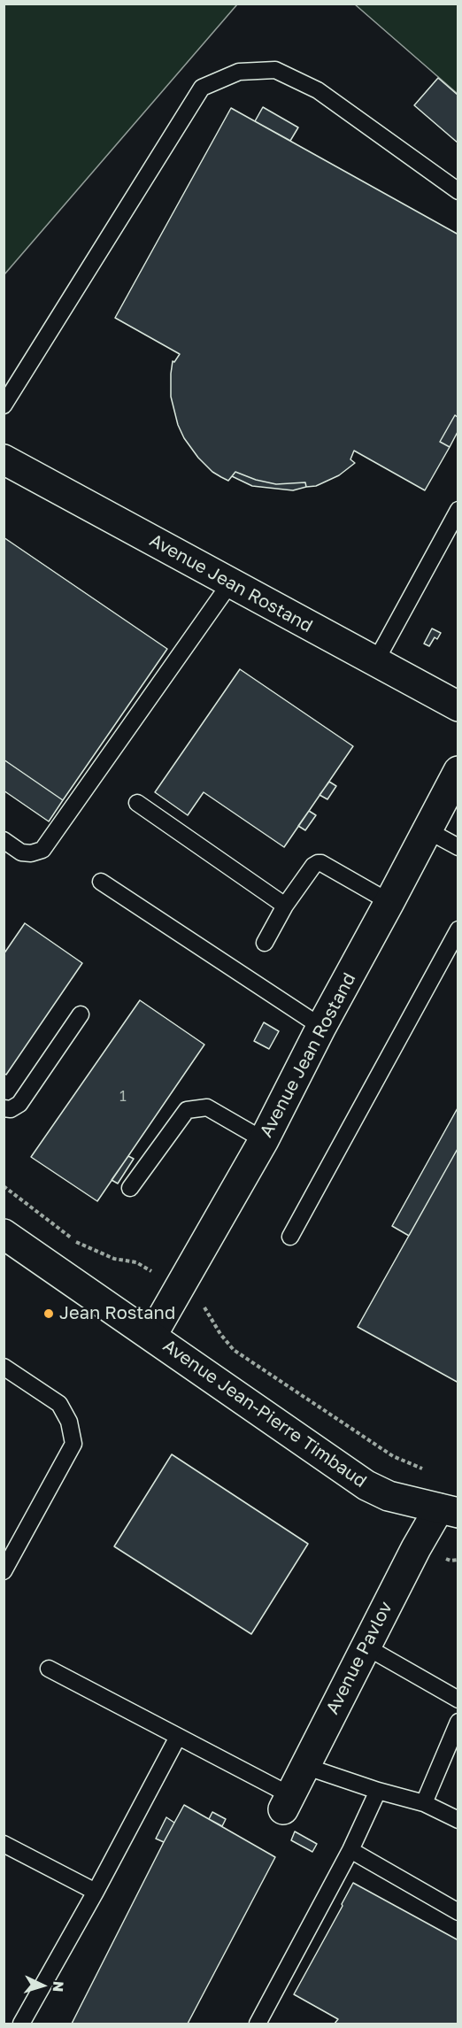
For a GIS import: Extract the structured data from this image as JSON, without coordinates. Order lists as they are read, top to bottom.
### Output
{
  "streets": {
    "street": ["Avenue Jean Rostand", "Avenue Jean-Pierre Timbaud", "Avenue Pavlov"]
  },
  "crossings": [
    ["Avenue Jean Rostand", "Avenue Jean-Pierre Timbaud"],
    ["Avenue Jean-Pierre Timbaud", "Avenue Pavlov"]
  ],
  "places": ["Jean Rostand"],
  "house_numbers": ["1"],
  "north": "right"
}
